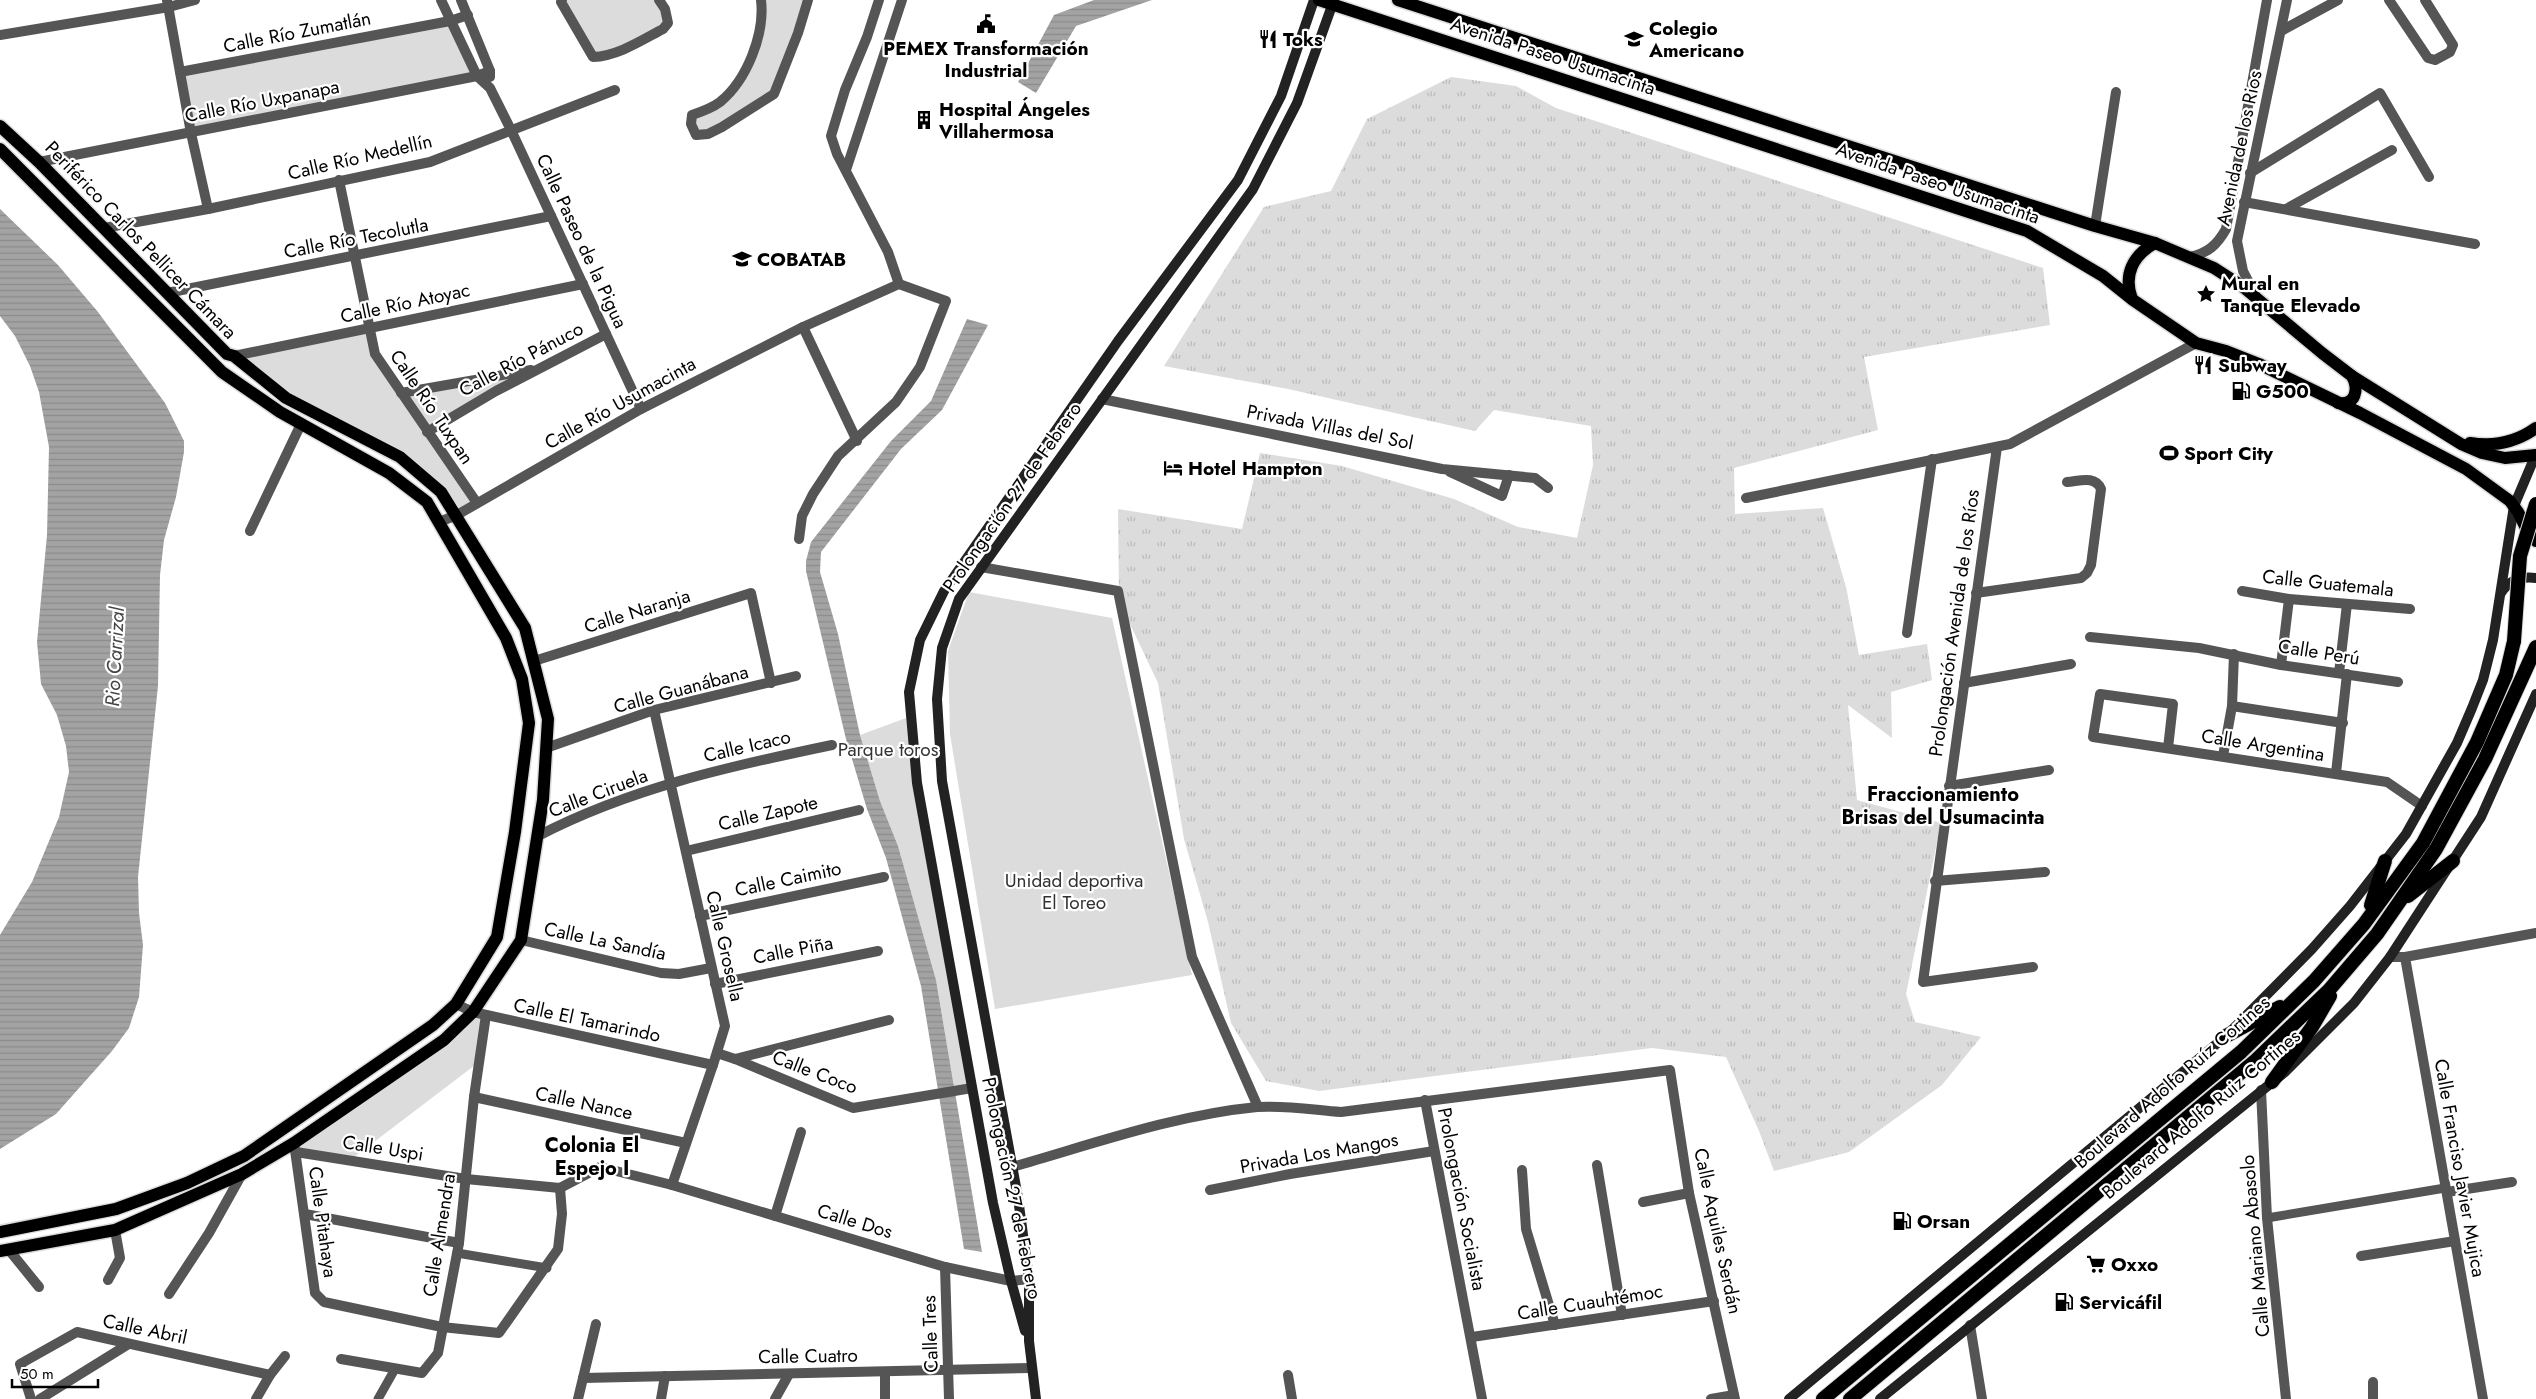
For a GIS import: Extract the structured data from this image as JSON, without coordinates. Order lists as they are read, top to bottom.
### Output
{
  "streets": {
    "highway": ["Boulevard Adolfo Ruíz Cortines"],
    "main road": [
      "Avenida Paseo Usumacinta",
      "Periférico Carlos Pellicer Cámara",
      "Prolongación 27 de Febrero",
      "Boulevard Adolfo Ruiz Cortines"
    ],
    "street": [
      "Calle Río Zumatlán",
      "Calle Río Uxpanapa",
      "Avenida de los Rios",
      "Calle Río Medellín",
      "Calle Río Tecolutla",
      "Calle Paseo de la Pigua",
      "Calle Río Atoyac",
      "Calle Río Pánuco",
      "Calle Río Usumacinta",
      "Calle Río Tuxpan",
      "Privada Villas del Sol",
      "Calle Guatemala",
      "Calle Naranja",
      "Prolongación Avenida de los Ríos",
      "Calle Perú",
      "Calle Guanábana",
      "Calle Argentina",
      "Calle Icaco",
      "Calle Ciruela",
      "Calle Zapote",
      "Calle Caimito",
      "Calle La Sandía",
      "Calle Grosella",
      "Calle Piña",
      "Calle El Tamarindo",
      "Calle Coco",
      "Calle Nance",
      "Calle Uspi",
      "Privada Los Mangos",
      "Calle Franciso Javier Mujica",
      "Prolongación Socialista",
      "Calle Dos",
      "Calle Pitahaya",
      "Calle Aquiles Serdán",
      "Calle Almendra",
      "Calle Mariano Abasolo",
      "Calle Cuauhtémoc",
      "Calle Abril",
      "Calle Tres",
      "Calle Cuatro"
    ]
  },
  "crossings": [
    ["Calle Río Zumatlán", "Calle Paseo de la Pigua"],
    ["Avenida Paseo Usumacinta", "Avenida de los Rios"],
    ["Avenida Paseo Usumacinta", "Prolongación 27 de Febrero"],
    ["Calle Río Uxpanapa", "Periférico Carlos Pellicer Cámara"],
    ["Calle Río Uxpanapa", "Calle Paseo de la Pigua"],
    ["Calle Río Medellín", "Periférico Carlos Pellicer Cámara"],
    ["Calle Río Medellín", "Calle Paseo de la Pigua"],
    ["Calle Río Medellín", "Calle Río Tuxpan"],
    ["Calle Río Tecolutla", "Periférico Carlos Pellicer Cámara"],
    ["Calle Río Tecolutla", "Calle Paseo de la Pigua"],
    ["Calle Río Tecolutla", "Calle Río Tuxpan"],
    ["Periférico Carlos Pellicer Cámara", "Calle Río Atoyac"],
    ["Periférico Carlos Pellicer Cámara", "Calle Río Usumacinta"],
    ["Periférico Carlos Pellicer Cámara", "Calle Naranja"],
    ["Periférico Carlos Pellicer Cámara", "Calle Guanábana"],
    ["Periférico Carlos Pellicer Cámara", "Calle Ciruela"],
    ["Periférico Carlos Pellicer Cámara", "Calle La Sandía"],
    ["Periférico Carlos Pellicer Cámara", "Calle El Tamarindo"],
    ["Periférico Carlos Pellicer Cámara", "Calle Uspi"],
    ["Periférico Carlos Pellicer Cámara", "Calle Pitahaya"],
    ["Periférico Carlos Pellicer Cámara", "Calle Almendra"],
    ["Calle Paseo de la Pigua", "Calle Río Atoyac"],
    ["Calle Paseo de la Pigua", "Calle Río Pánuco"],
    ["Calle Paseo de la Pigua", "Calle Río Usumacinta"],
    ["Calle Río Atoyac", "Calle Río Tuxpan"],
    ["Calle Río Pánuco", "Calle Río Tuxpan"],
    ["Calle Río Usumacinta", "Calle Río Tuxpan"],
    ["Privada Villas del Sol", "Prolongación 27 de Febrero"],
    ["Prolongación 27 de Febrero", "Calle Coco"],
    ["Prolongación 27 de Febrero", "Calle Dos"],
    ["Calle Naranja", "Calle Guanábana"],
    ["Calle Guanábana", "Calle Grosella"],
    ["Calle Icaco", "Calle Ciruela"],
    ["Calle Icaco", "Calle Grosella"],
    ["Calle Ciruela", "Calle Grosella"],
    ["Calle Zapote", "Calle Grosella"],
    ["Calle Caimito", "Calle Grosella"],
    ["Calle La Sandía", "Calle Grosella"],
    ["Calle Grosella", "Calle Piña"],
    ["Calle Grosella", "Calle El Tamarindo"],
    ["Calle Grosella", "Calle Coco"],
    ["Calle Grosella", "Calle Nance"],
    ["Calle Grosella", "Calle Dos"],
    ["Calle El Tamarindo", "Calle Almendra"],
    ["Calle Nance", "Calle Almendra"],
    ["Boulevard Adolfo Ruiz Cortines", "Calle Mariano Abasolo"],
    ["Calle Uspi", "Calle Dos"],
    ["Calle Uspi", "Calle Pitahaya"],
    ["Calle Uspi", "Calle Almendra"],
    ["Privada Los Mangos", "Prolongación Socialista"],
    ["Prolongación Socialista", "Calle Aquiles Serdán"],
    ["Prolongación Socialista", "Calle Cuauhtémoc"],
    ["Calle Dos", "Calle Tres"],
    ["Calle Pitahaya", "Calle Almendra"],
    ["Calle Aquiles Serdán", "Calle Cuauhtémoc"],
    ["Calle Tres", "Calle Cuatro"]
  ],
  "districts": ["Fraccionamiento Brisas del Usumacinta", "Colonia El Espejo I"],
  "water": ["Rio Carrizal"],
  "parks": ["Parque toros", "Unidad deportiva El Toreo"],
  "places": {
    "public building": ["PEMEX Transformación Industrial"],
    "restaurant": ["Toks", "Subway"],
    "school or university": ["Colegio Americano", "COBATAB"],
    "building": ["Hospital Ángeles Villahermosa"],
    "place": ["Mural en Tanque Elevado"],
    "fuel station": ["G500", "Orsan", "Servicáfil"],
    "sports": ["Sport City"],
    "hotel": ["Hotel Hampton"],
    "supermarket": ["Oxxo"]
  },
  "scale_bar": "50 m"
}
